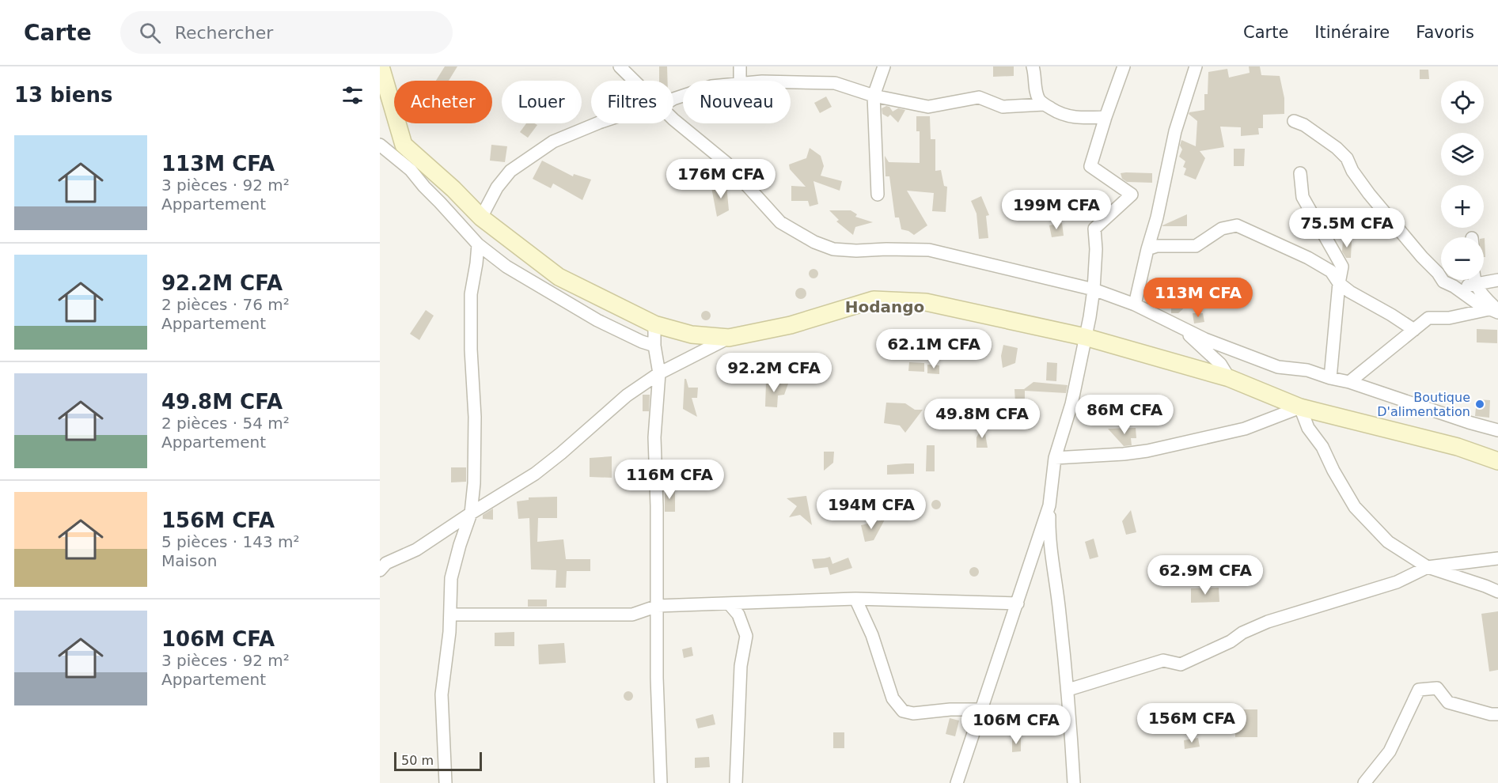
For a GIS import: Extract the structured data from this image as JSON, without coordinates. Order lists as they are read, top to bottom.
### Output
{
  "districts": ["Hodango"],
  "places": ["Boutique D'alimentation"],
  "scale_bar": "50 m",
  "page": {
    "header": "Carte",
    "search": "Rechercher",
    "nav": ["Carte", "Itinéraire", "Favoris"],
    "heading": "13 biens",
    "map_buttons": ["+", "−"],
    "chip": [
      "Acheter",
      "Louer",
      "Filtres",
      "Nouveau"
    ],
    "list": [
      {
        "name": "113M CFA",
        "note": "3 pièces · 92 m² · Appartement"
      },
      {
        "name": "92.2M CFA",
        "note": "2 pièces · 76 m² · Appartement"
      },
      {
        "name": "49.8M CFA",
        "note": "2 pièces · 54 m² · Appartement"
      },
      {
        "name": "156M CFA",
        "note": "5 pièces · 143 m² · Maison"
      },
      {
        "name": "106M CFA",
        "note": "3 pièces · 92 m² · Appartement"
      }
    ],
    "price": [
      "176M CFA",
      "199M CFA",
      "75.5M CFA",
      "113M CFA",
      "62.1M CFA",
      "92.2M CFA",
      "86M CFA",
      "49.8M CFA",
      "116M CFA",
      "194M CFA",
      "62.9M CFA",
      "156M CFA",
      "106M CFA"
    ],
    "scale": "50 m"
  }
}
